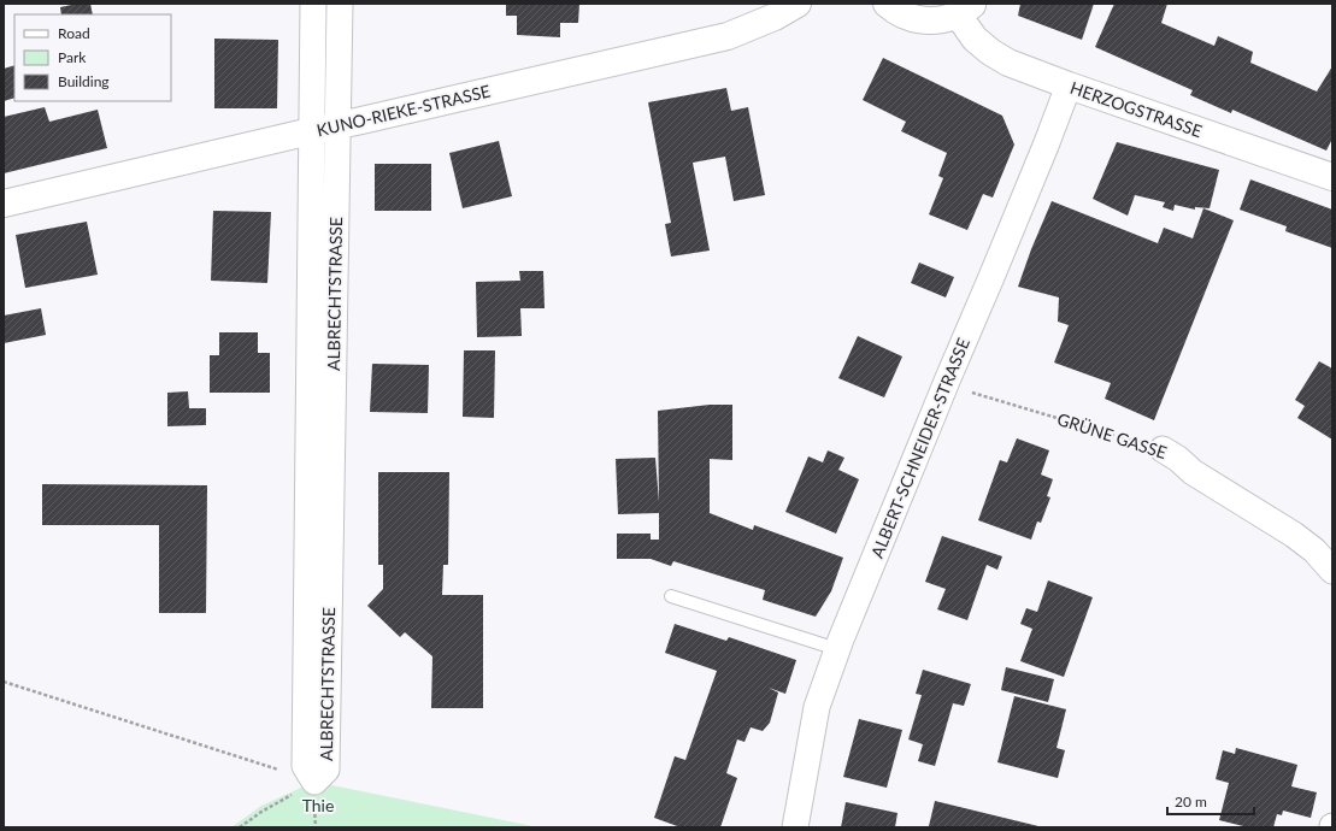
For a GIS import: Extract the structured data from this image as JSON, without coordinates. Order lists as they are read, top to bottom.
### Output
{
  "streets": {
    "street": [
      "HERZOGSTRASSE",
      "KUNO-RIEKE-STRASSE",
      "ALBRECHTSTRASSE",
      "GRÜNE GASSE",
      "ALBERT-SCHNEIDER-STRASSE"
    ]
  },
  "crossings": [
    ["HERZOGSTRASSE", "ALBERT-SCHNEIDER-STRASSE"],
    ["KUNO-RIEKE-STRASSE", "ALBRECHTSTRASSE"],
    ["GRÜNE GASSE", "ALBERT-SCHNEIDER-STRASSE"]
  ],
  "parks": ["Thie"],
  "legend": ["Road", "Park", "Building"],
  "scale_bar": "20 m"
}
